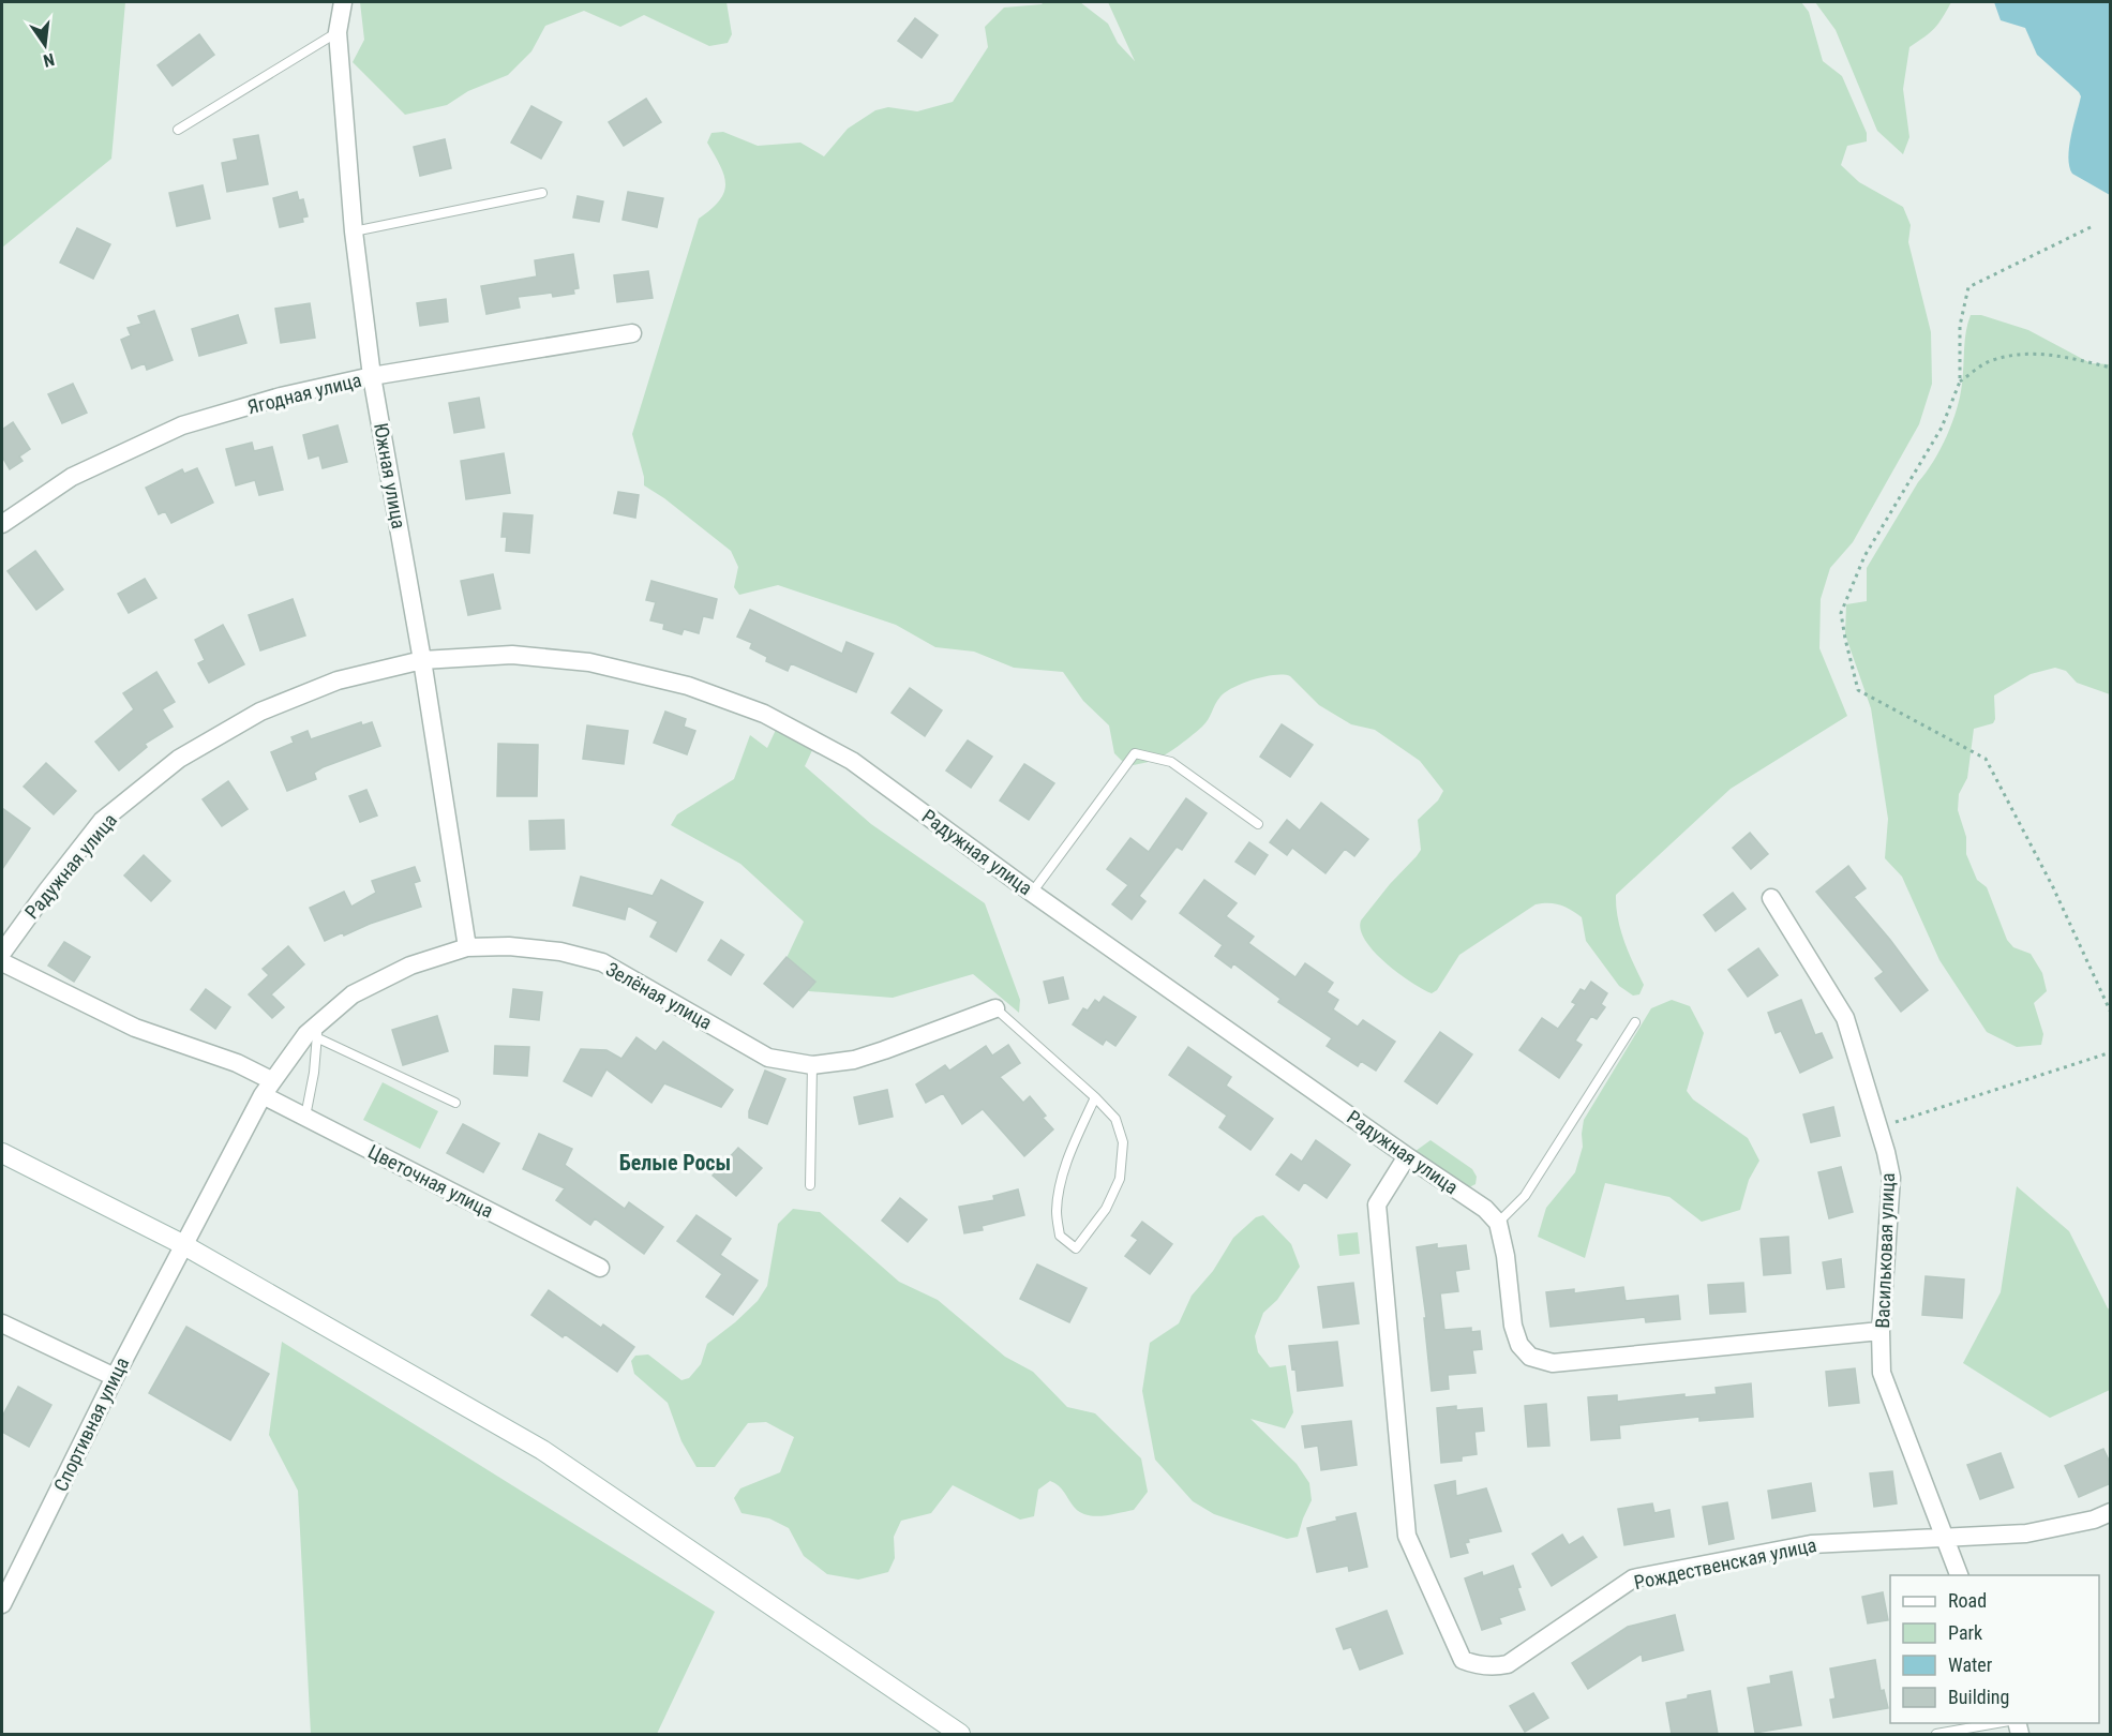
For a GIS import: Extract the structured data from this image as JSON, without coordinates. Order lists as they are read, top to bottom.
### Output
{
  "streets": {
    "street": [
      "Ягодная улица",
      "Южная улица",
      "Радужная улица",
      "Зелёная улица",
      "Цветочная улица",
      "Васильковая улица",
      "Спортивная улица",
      "Рождественская улица"
    ]
  },
  "crossings": [
    ["Ягодная улица", "Южная улица"],
    ["Южная улица", "Радужная улица"],
    ["Южная улица", "Зелёная улица"],
    ["Радужная улица", "Рождественская улица"],
    ["Зелёная улица", "Цветочная улица"],
    ["Зелёная улица", "Спортивная улица"],
    ["Васильковая улица", "Рождественская улица"]
  ],
  "districts": ["Белые Росы"],
  "legend": [
    "Road",
    "Park",
    "Water",
    "Building"
  ],
  "north": "bottom"
}
